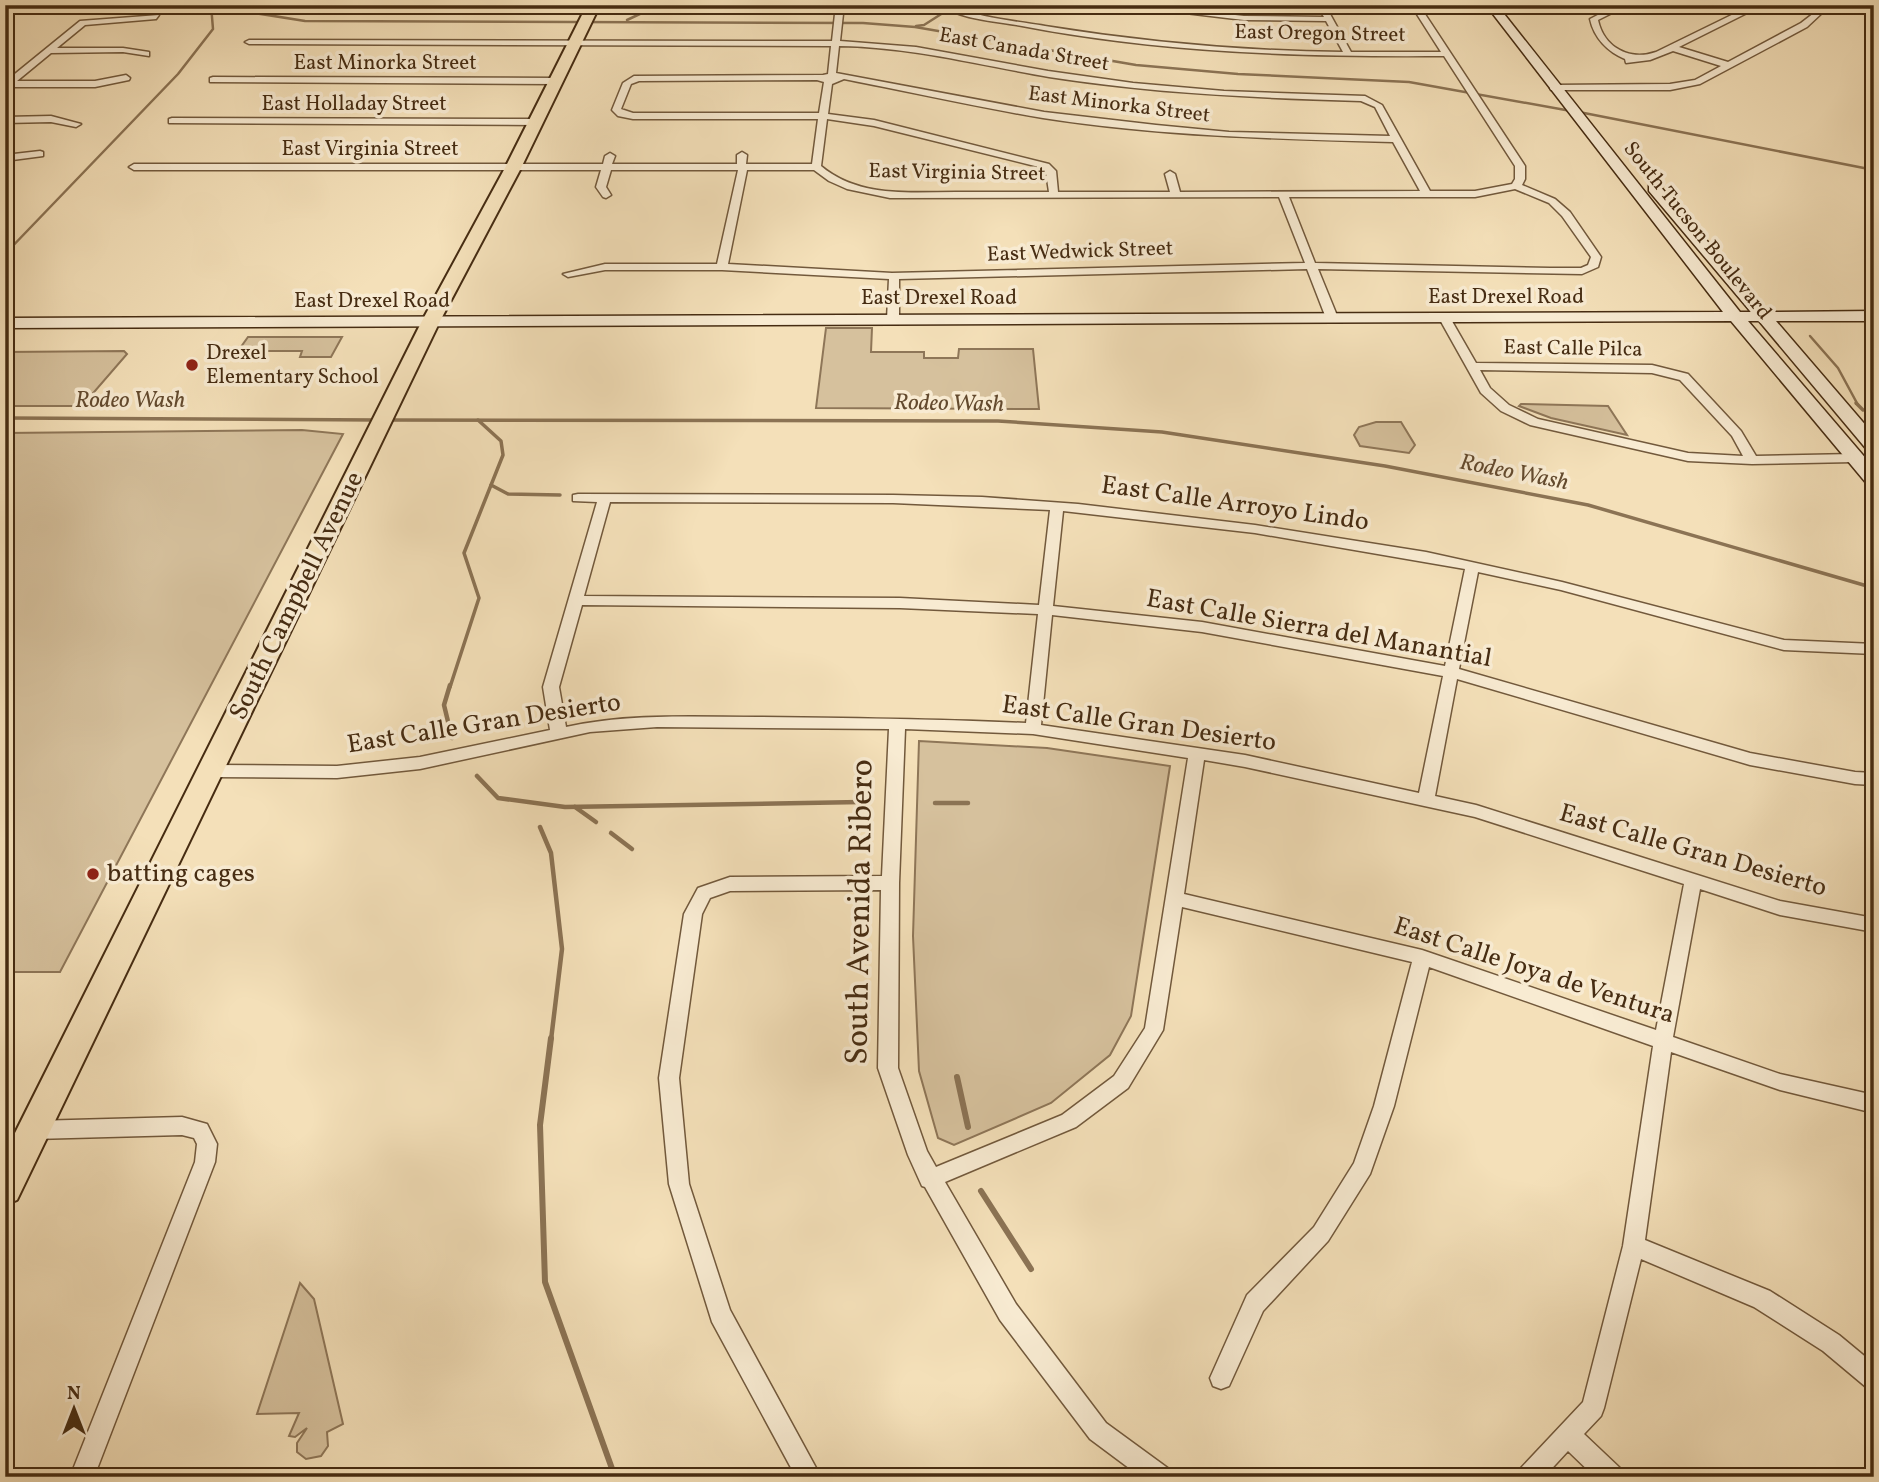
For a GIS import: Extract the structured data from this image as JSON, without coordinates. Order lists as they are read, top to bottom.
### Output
{
  "streets": {
    "main road": ["South Tucson Boulevard", "East Drexel Road", "South Campbell Avenue"],
    "street": [
      "East Oregon Street",
      "East Canada Street",
      "East Minorka Street",
      "East Holladay Street",
      "East Virginia Street",
      "East Wedwick Street",
      "East Calle Pilca",
      "East Calle Arroyo Lindo",
      "East Calle Sierra del Manantial",
      "East Calle Gran Desierto",
      "South Avenida Ribero",
      "East Calle Joya de Ventura"
    ]
  },
  "crossings": [
    ["East Canada Street", "East Minorka Street"],
    ["East Canada Street", "South Campbell Avenue"],
    ["East Minorka Street", "South Campbell Avenue"],
    ["East Holladay Street", "South Campbell Avenue"],
    ["East Virginia Street", "East Wedwick Street"],
    ["East Virginia Street", "South Campbell Avenue"],
    ["South Tucson Boulevard", "East Drexel Road"],
    ["East Drexel Road", "South Campbell Avenue"],
    ["South Campbell Avenue", "East Calle Gran Desierto"],
    ["East Calle Gran Desierto", "South Avenida Ribero"]
  ],
  "water": ["Rodeo Wash"],
  "places": ["Drexel Elementary School", "batting cages"],
  "north": "top"
}
